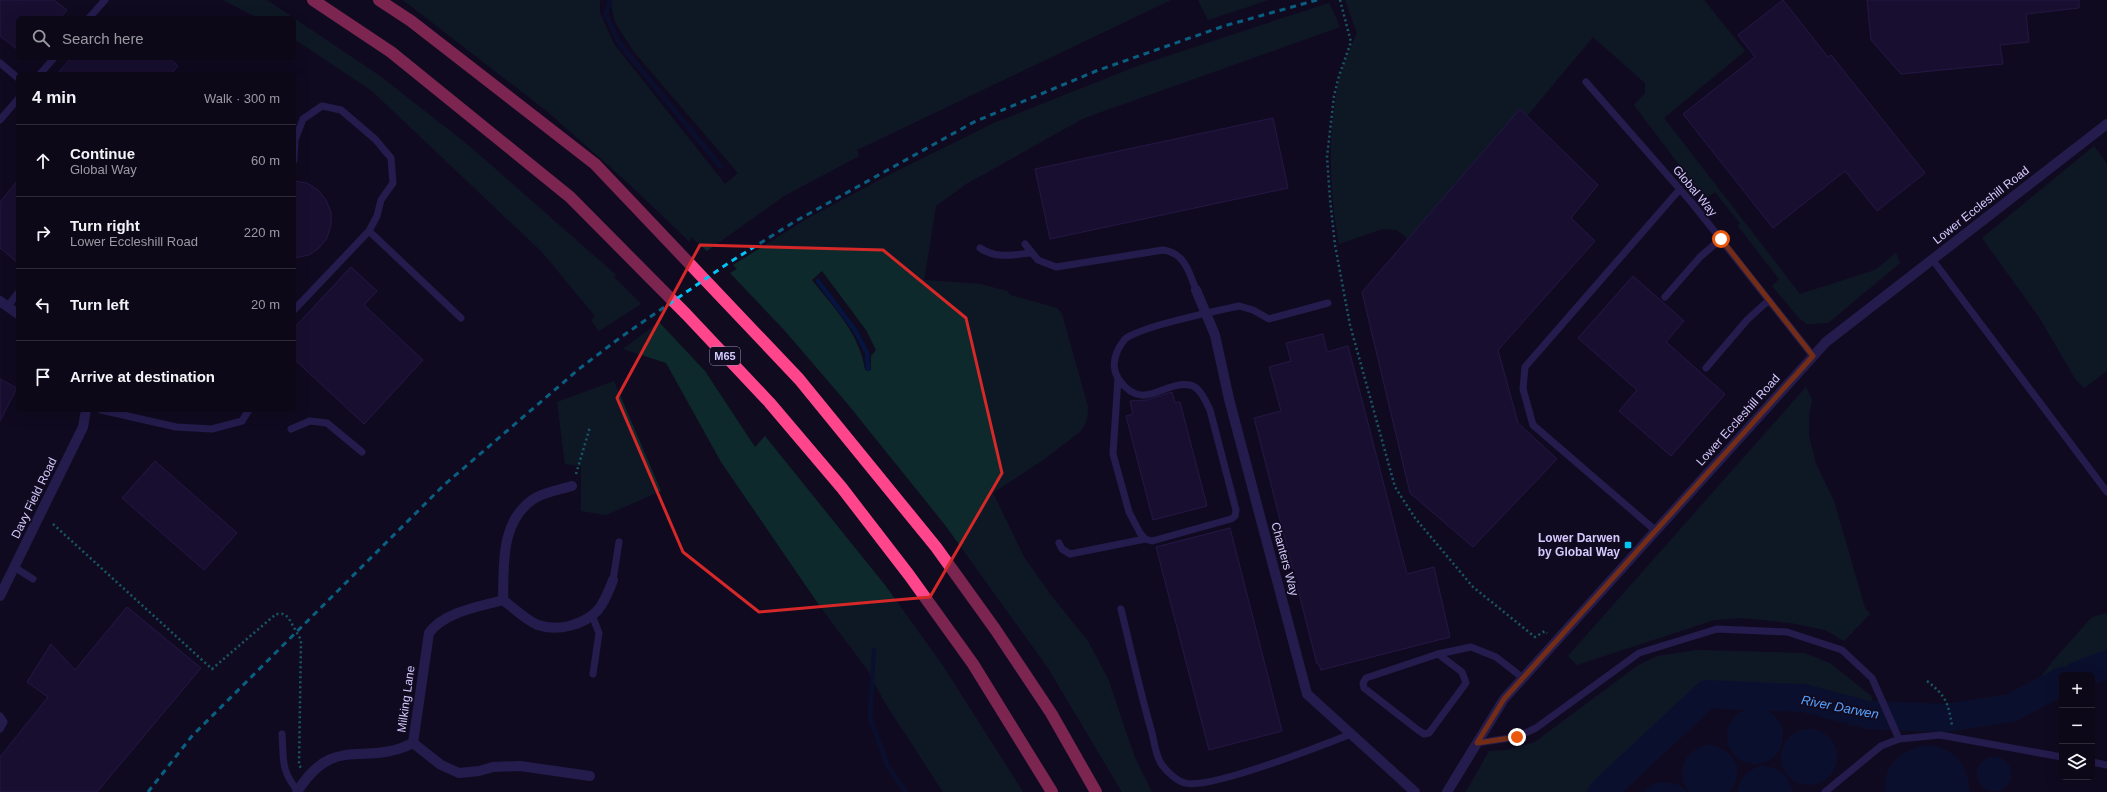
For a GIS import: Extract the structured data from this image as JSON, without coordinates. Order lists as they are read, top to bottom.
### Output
{
  "streets": {
    "highway": ["M65"],
    "street": [
      "Lower Eccleshill Road",
      "Davy Field Road",
      "Chanters Way",
      "Milking Lane"
    ],
    "lane": ["Global Way"]
  },
  "crossings": [
    ["Global Way", "Lower Eccleshill Road"]
  ],
  "water": ["River Darwen"],
  "places": {
    "transit": ["Lower Darwen by Global Way"]
  },
  "page": {
    "search": "Search here",
    "heading": ["4 min", "Walk · 300 m"],
    "list": [
      ["Continue", "Global Way", "60 m"],
      ["Turn right", "Lower Eccleshill Road", "220 m"],
      ["Turn left", "20 m"],
      "Arrive at destination"
    ],
    "map_buttons": ["+", "−"]
  }
}
